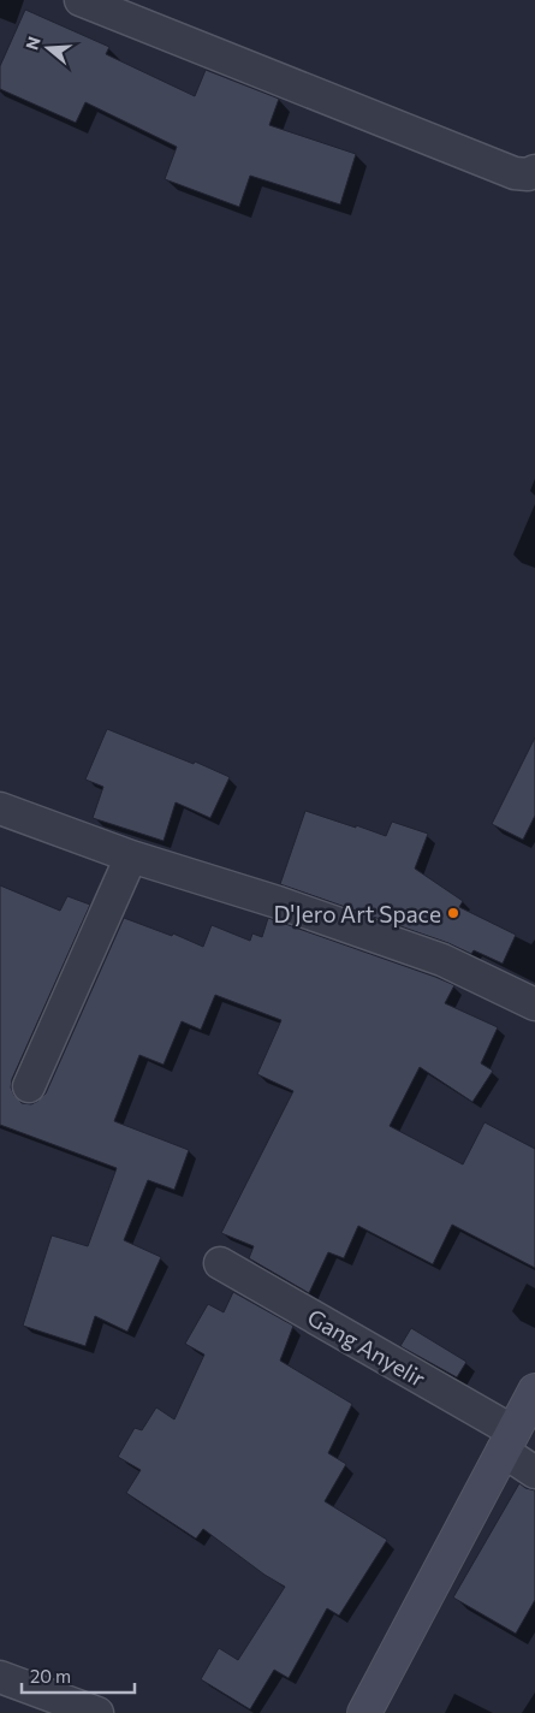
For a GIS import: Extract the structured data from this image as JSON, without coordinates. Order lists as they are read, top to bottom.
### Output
{
  "streets": {
    "street": ["Gang Anyelir"]
  },
  "places": ["D'Jero Art Space"],
  "scale_bar": "20 m",
  "north": "left"
}
